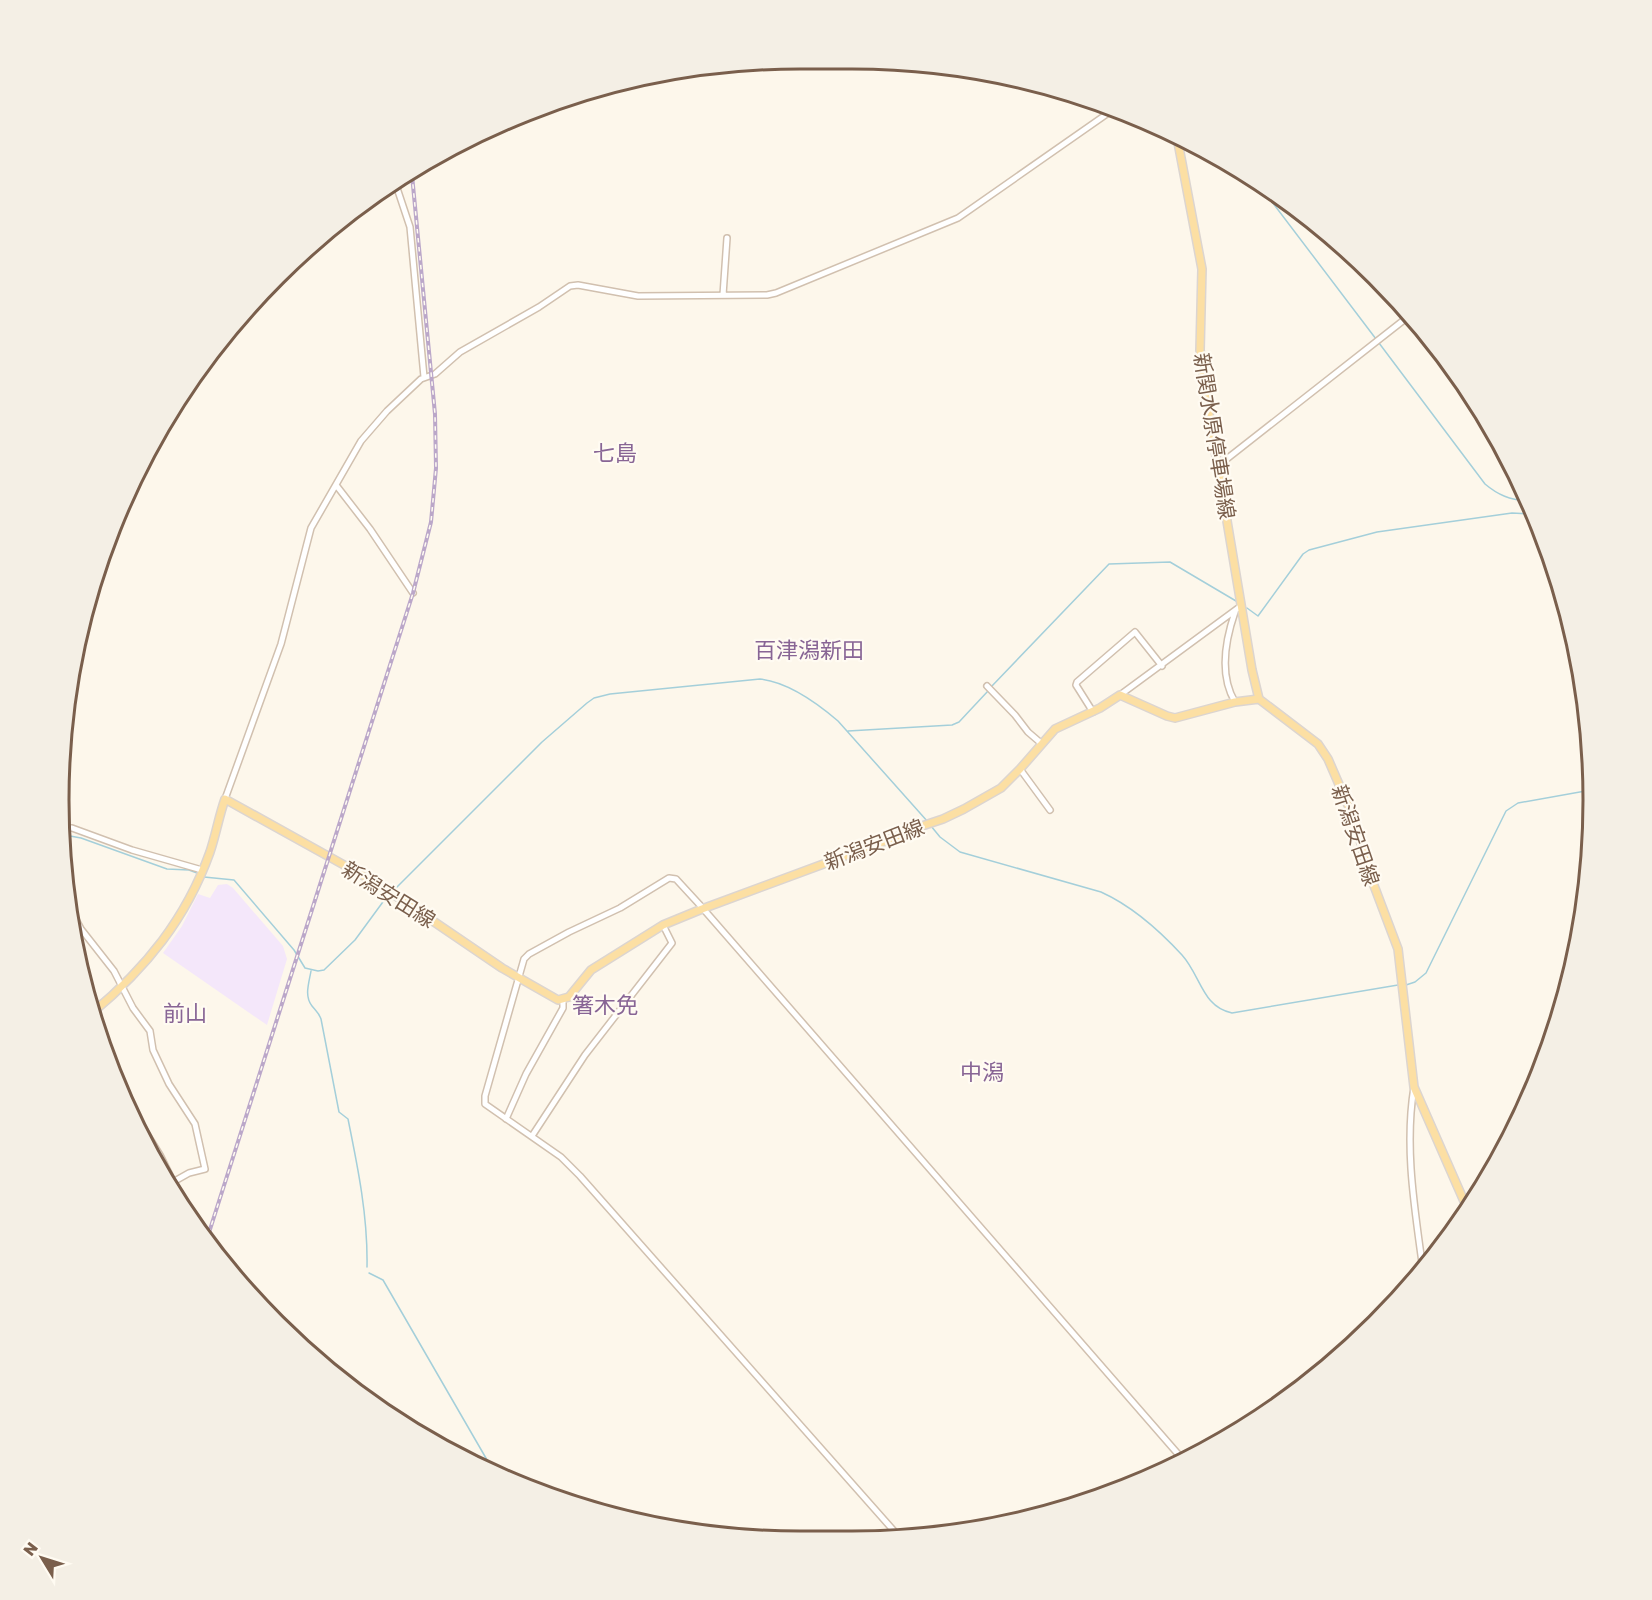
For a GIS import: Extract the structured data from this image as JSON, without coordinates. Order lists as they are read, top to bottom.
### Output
{
  "streets": {
    "main road": ["新関水原停車場線", "新潟安田線"]
  },
  "crossings": [
    ["新関水原停車場線", "新潟安田線"]
  ],
  "districts": [
    "七島",
    "百津潟新田",
    "箸木免",
    "前山",
    "中潟"
  ],
  "north": "top left"
}
